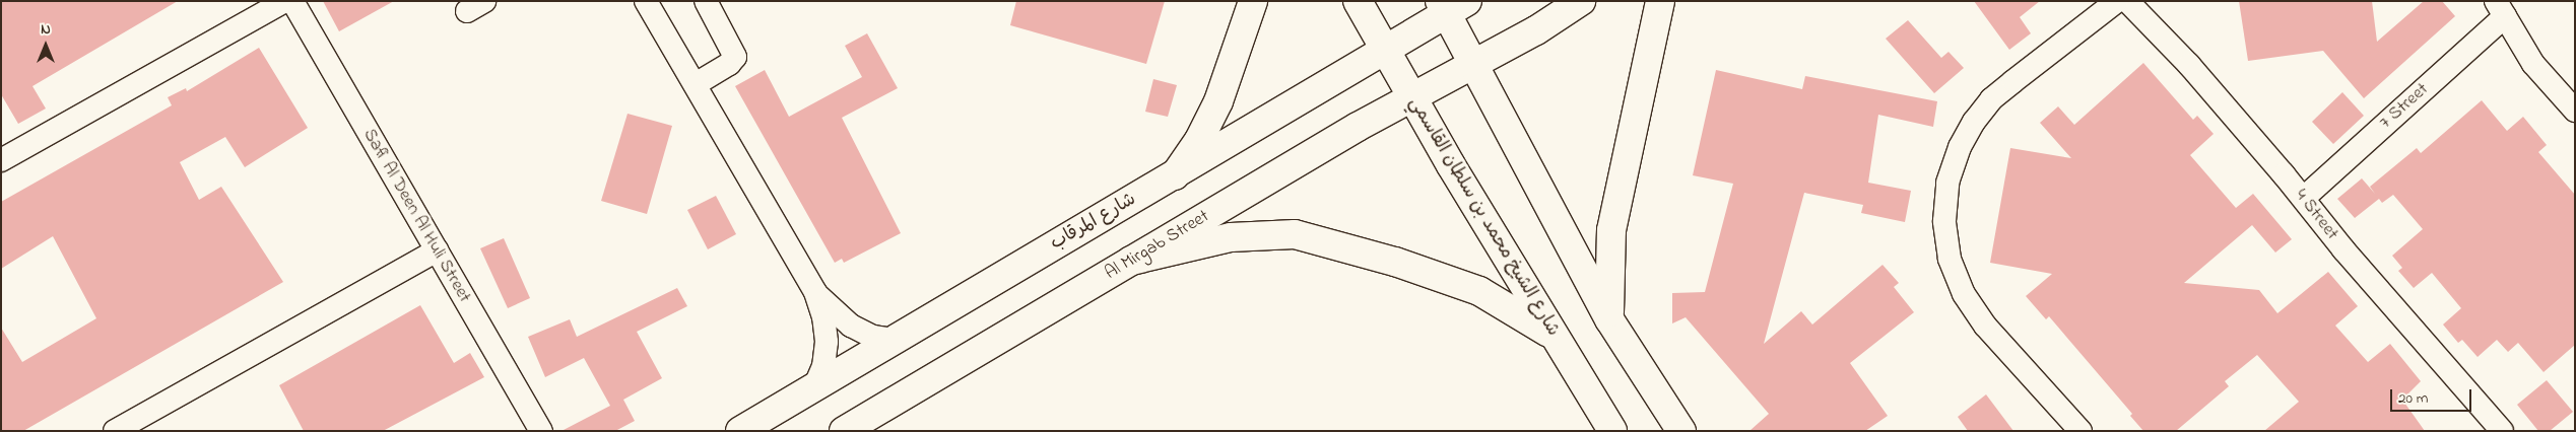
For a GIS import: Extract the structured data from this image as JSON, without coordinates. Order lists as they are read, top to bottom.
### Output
{
  "streets": {
    "main road": ["شارع الشيخ محمد بن سلطان القاسمي", "شارع المرقاب", "Al Mirgab Street"],
    "street": ["7 Street", "4 Street", "Safi Al Deen Al Huli Street"]
  },
  "crossings": [
    ["7 Street", "4 Street"],
    ["شارع الشيخ محمد بن سلطان القاسمي", "شارع المرقاب"],
    ["شارع الشيخ محمد بن سلطان القاسمي", "Al Mirgab Street"]
  ],
  "scale_bar": "20 m",
  "north": "top"
}
